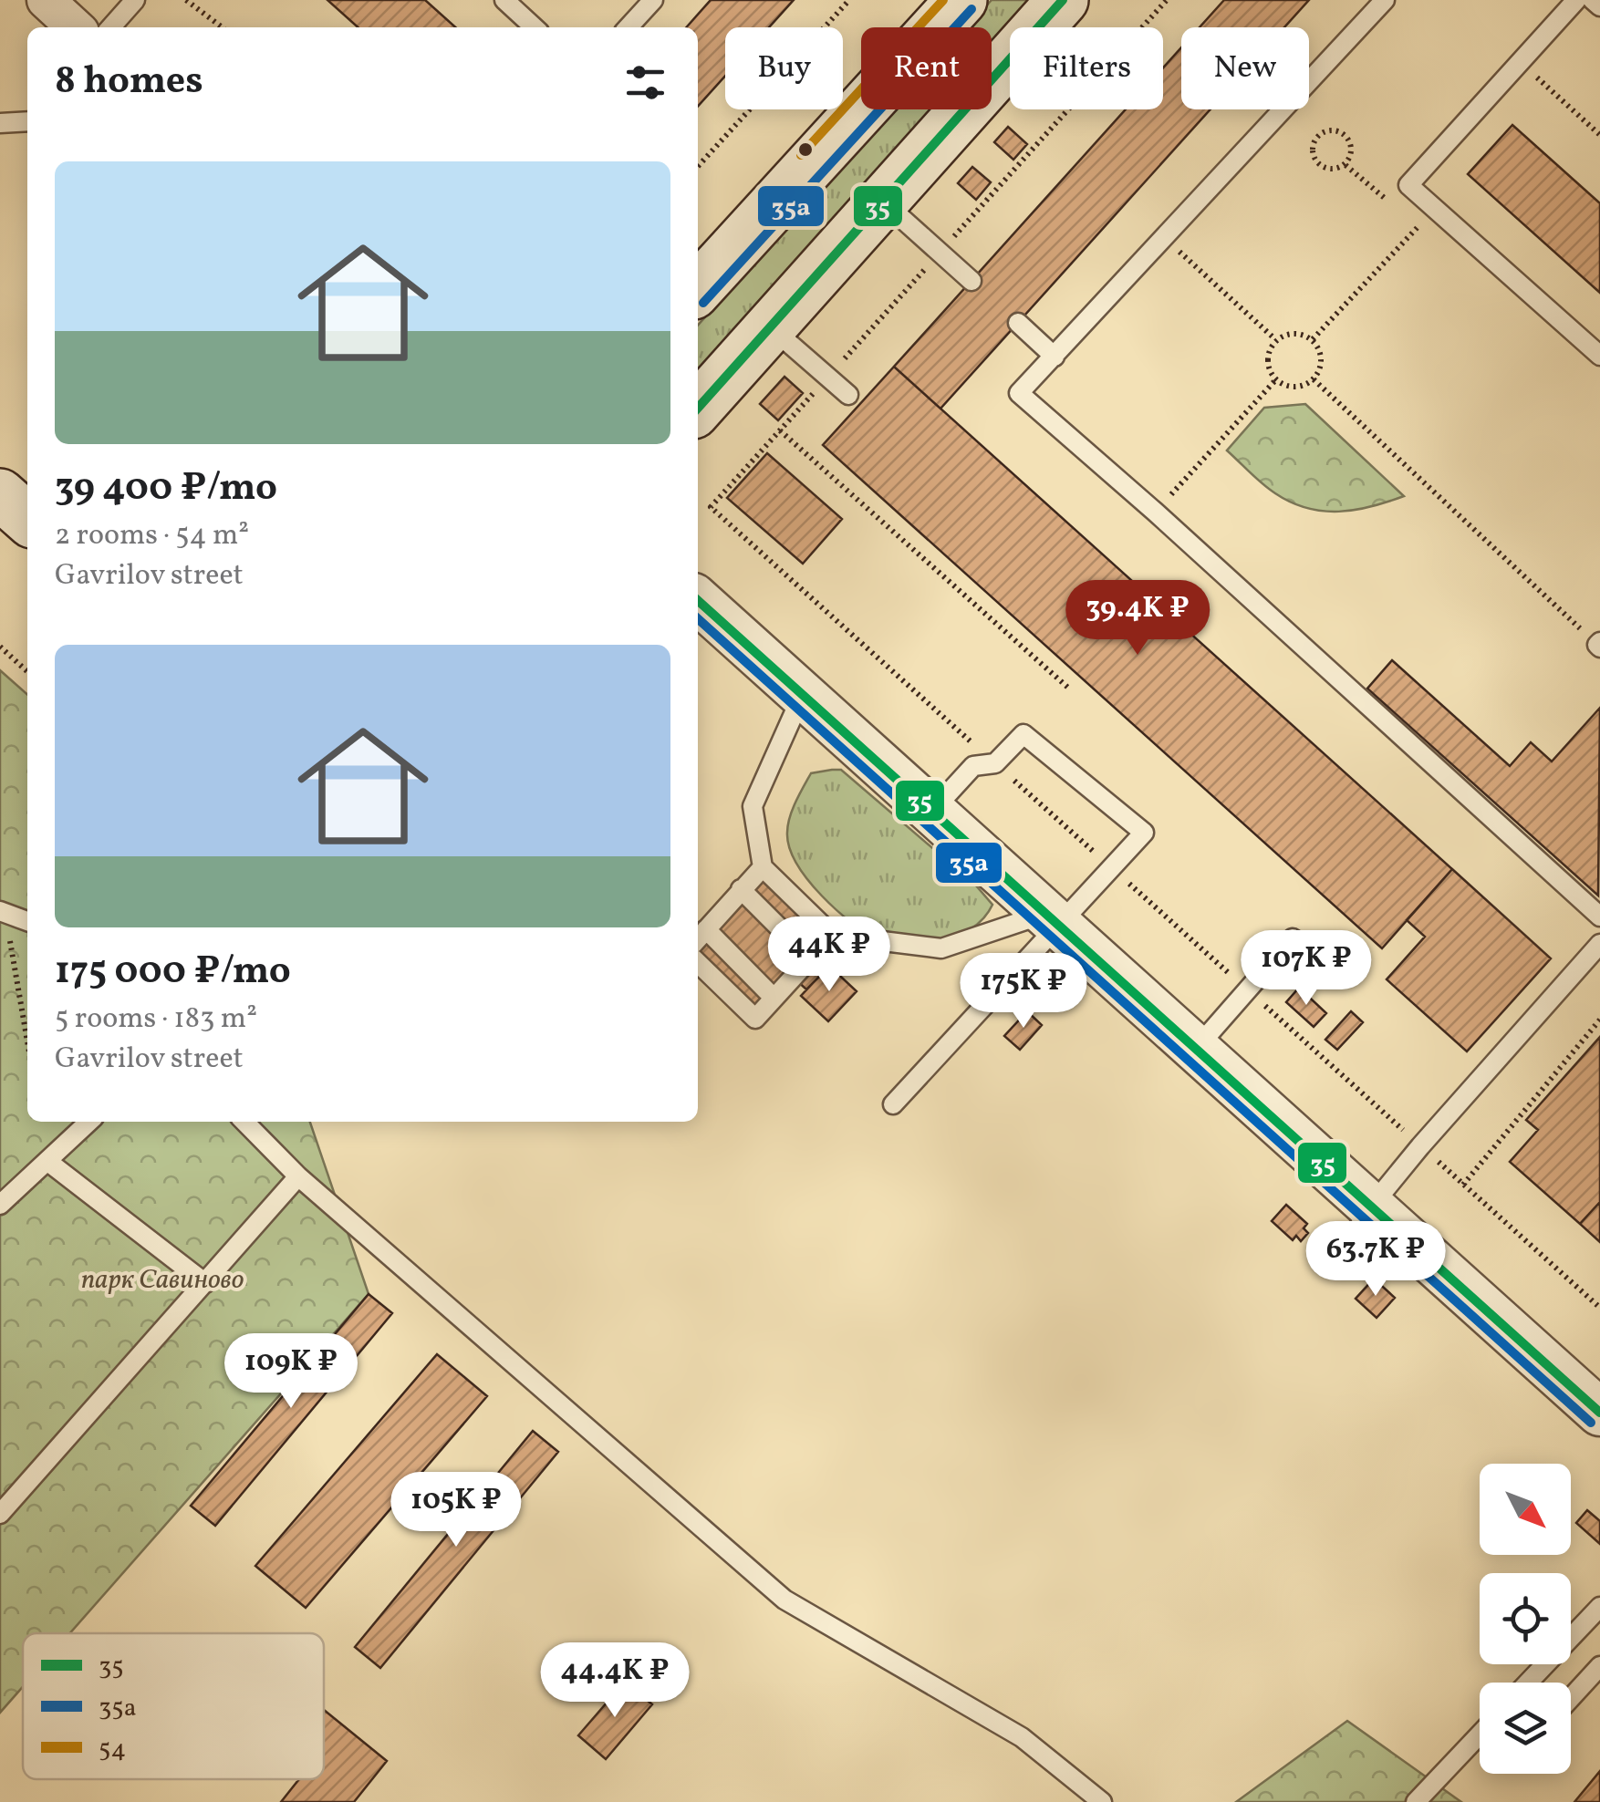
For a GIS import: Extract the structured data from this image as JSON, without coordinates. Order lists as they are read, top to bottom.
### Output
{
  "parks": ["парк Савиново"],
  "lines": ["transit line 35", "transit line 54", "transit line 35a"],
  "legend": ["35", "35a", "54"],
  "north": "bottom right",
  "page": {
    "chip": [
      "Buy",
      "Rent",
      "Filters",
      "New"
    ],
    "heading": "8 homes",
    "list": [
      {
        "name": "39 400 ₽/mo",
        "note": "2 rooms · 54 m² · Gavrilov street"
      },
      {
        "name": "175 000 ₽/mo",
        "note": "5 rooms · 183 m² · Gavrilov street"
      }
    ],
    "price": [
      "39.4K ₽",
      "44K ₽",
      "107K ₽",
      "175K ₽",
      "63.7K ₽",
      "109K ₽",
      "105K ₽",
      "44.4K ₽"
    ]
  }
}
